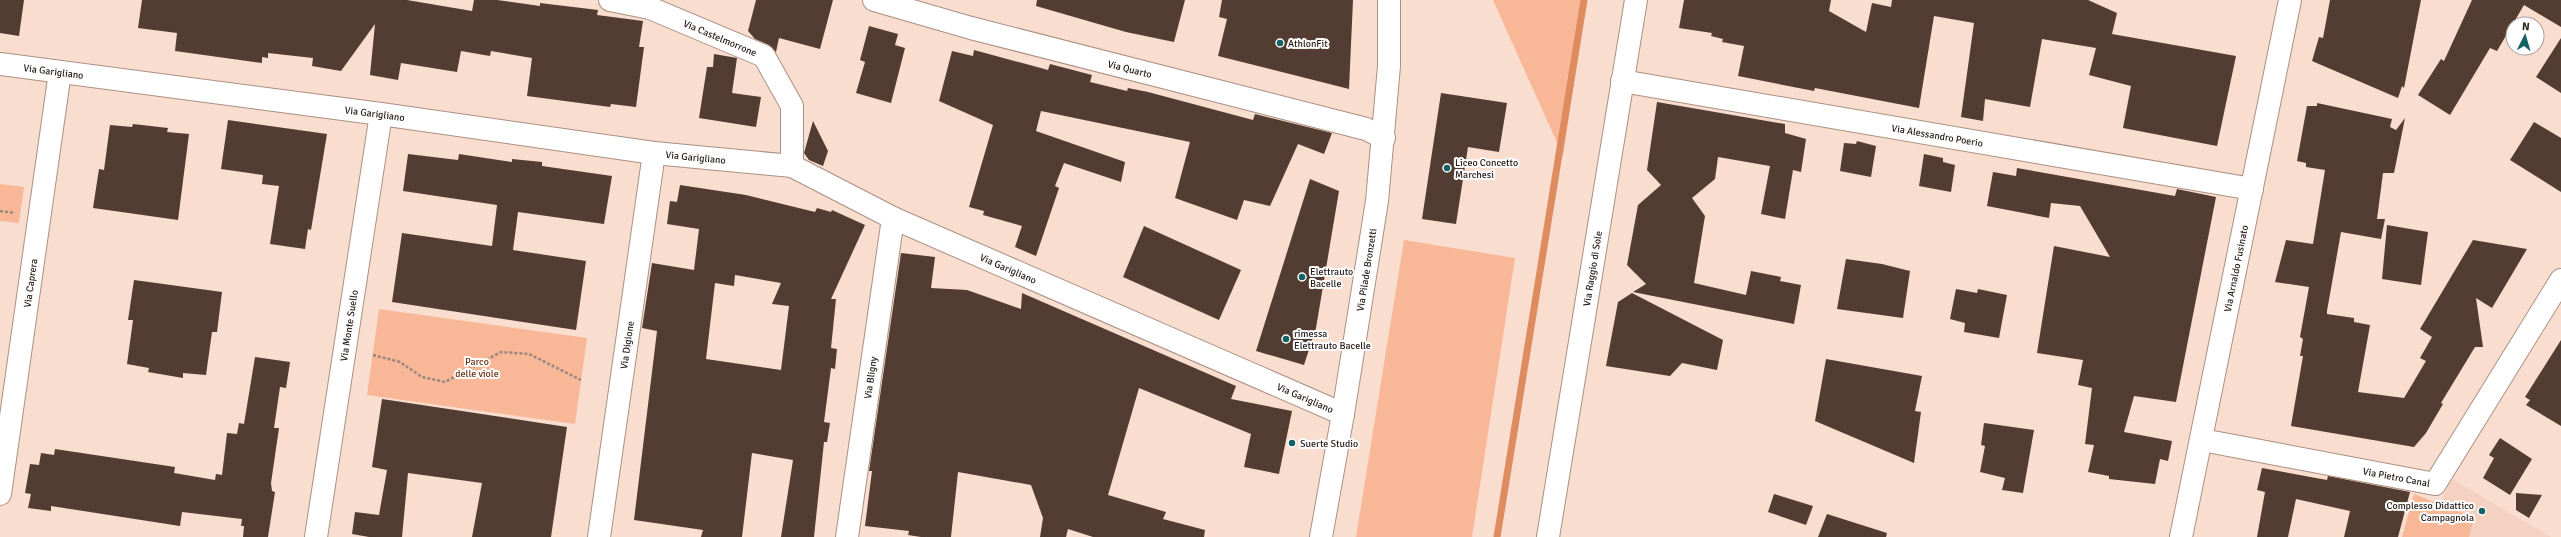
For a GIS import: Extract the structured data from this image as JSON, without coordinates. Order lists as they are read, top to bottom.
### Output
{
  "streets": {
    "street": [
      "Via Castelmorrone",
      "Via Quarto",
      "Via Garigliano",
      "Via Alessandro Poerio",
      "Via Raggio di Sole",
      "Via Arnaldo Fusinato",
      "Via Pilade Bronzetti",
      "Via Caprera",
      "Via Monte Suello",
      "Via Digione",
      "Via Bligny",
      "Via Pietro Canal"
    ]
  },
  "crossings": [
    ["Via Castelmorrone", "Via Garigliano"],
    ["Via Quarto", "Via Pilade Bronzetti"],
    ["Via Garigliano", "Via Pilade Bronzetti"],
    ["Via Garigliano", "Via Caprera"],
    ["Via Garigliano", "Via Monte Suello"],
    ["Via Garigliano", "Via Digione"],
    ["Via Garigliano", "Via Bligny"],
    ["Via Alessandro Poerio", "Via Raggio di Sole"],
    ["Via Alessandro Poerio", "Via Arnaldo Fusinato"],
    ["Via Arnaldo Fusinato", "Via Pietro Canal"]
  ],
  "parks": ["Parco delle viole"],
  "places": [
    "AthlonFit",
    "Liceo Concetto Marchesi",
    "Elettrauto Bacelle",
    "rimessa Elettrauto Bacelle",
    "Suerte Studio",
    "Complesso Didattico Campagnola"
  ],
  "north": "top"
}
